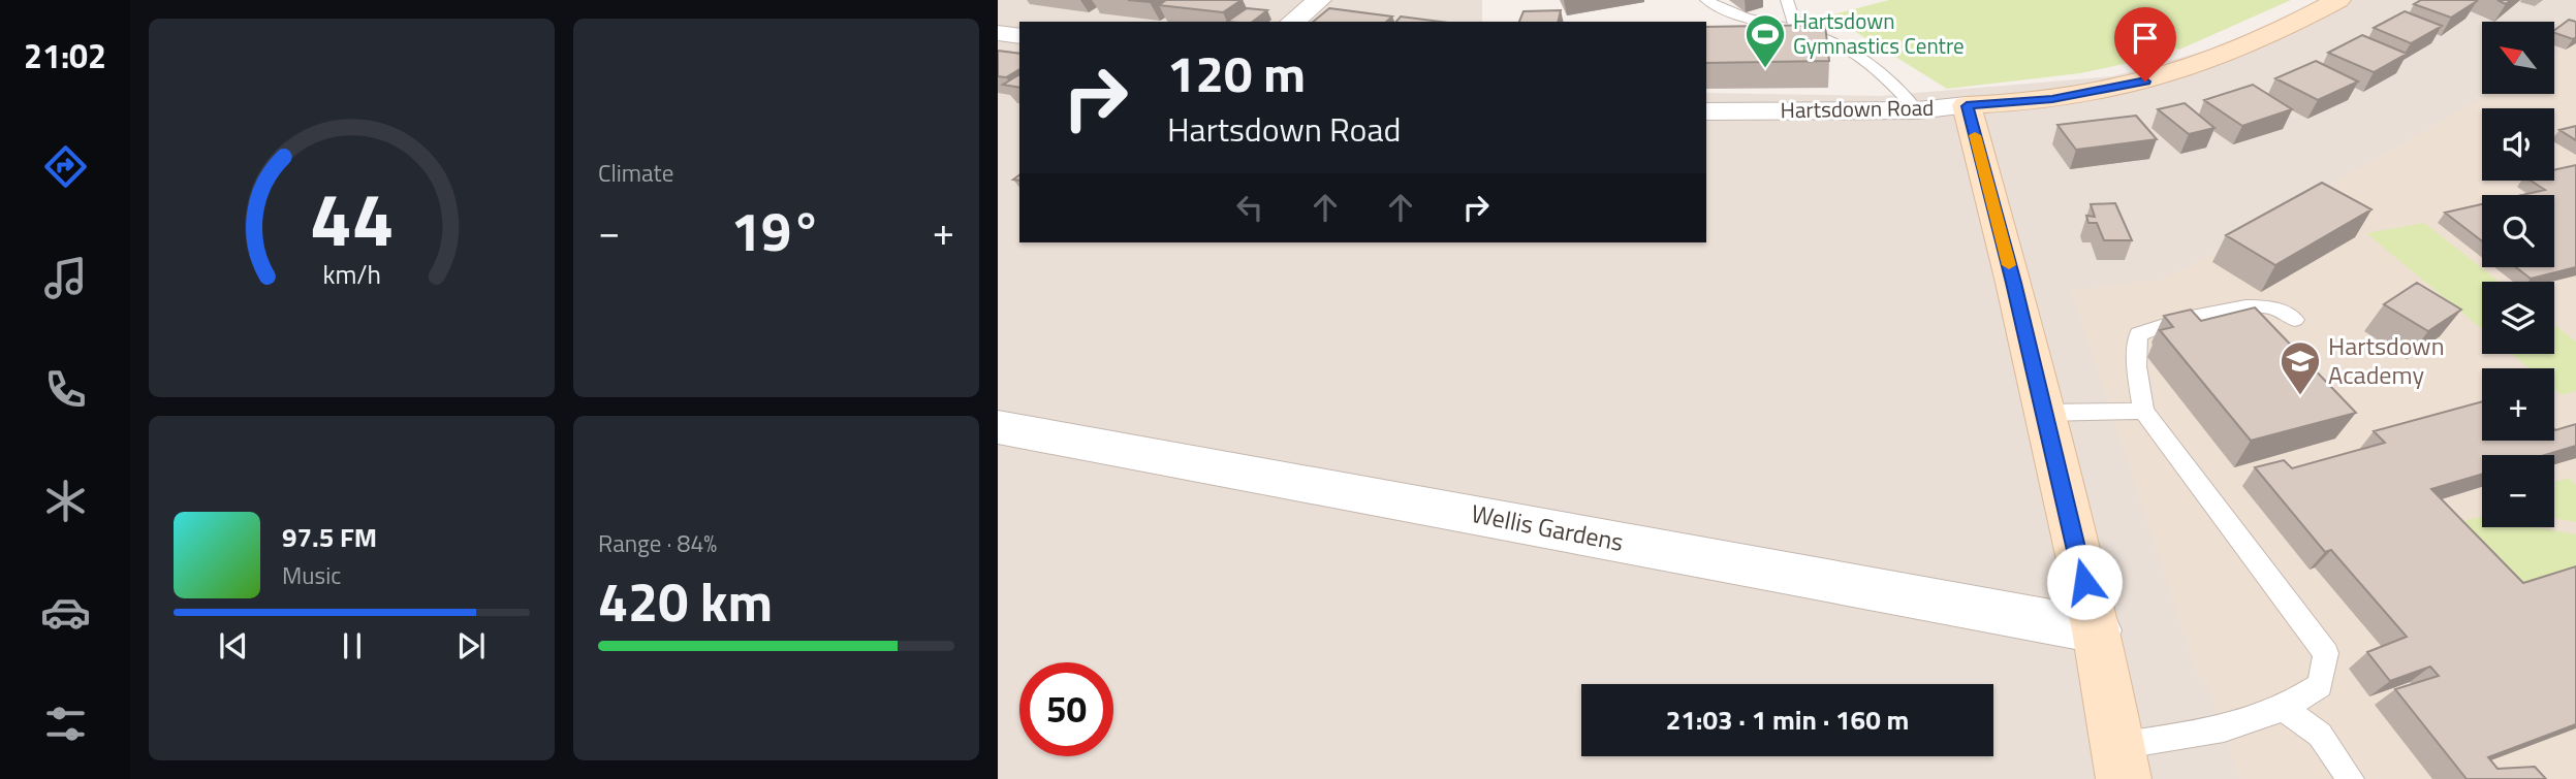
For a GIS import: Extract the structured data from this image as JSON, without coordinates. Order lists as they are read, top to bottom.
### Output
{
  "streets": {
    "main road": ["Hartsdown Road"],
    "street": ["Wellis Gardens"]
  },
  "places": {
    "sports": ["Hartsdown Gymnastics Centre"],
    "school or university": ["Hartsdown Academy"]
  },
  "north": "top left",
  "page": {
    "tabs": "21:02",
    "tile": [
      "Climate",
      ["Range · 84%", "420 km"]
    ],
    "map_buttons": ["+", "−"],
    "turn": ["120 m", "Hartsdown Road"],
    "heat": ["−", "19°", "+"],
    "song": ["97.5 FM", "Music"],
    "limit": "50",
    "trip": "21:03 · 1 min · 160 m",
    "gauge": ["44", "km/h"]
  }
}
